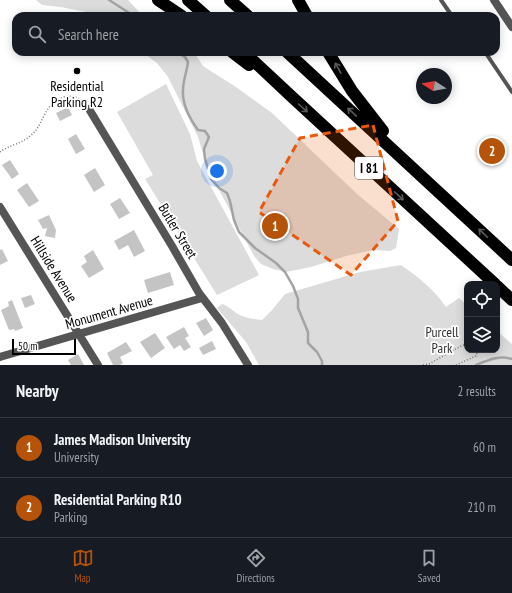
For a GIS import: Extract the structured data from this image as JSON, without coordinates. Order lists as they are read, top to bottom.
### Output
{
  "streets": {
    "highway": ["I 81"],
    "street": ["Butler Street", "Hillside Avenue", "Monument Avenue"]
  },
  "crossings": [
    ["Butler Street", "Monument Avenue"],
    ["Hillside Avenue", "Monument Avenue"]
  ],
  "parks": ["Purcell Park"],
  "places": ["Residential Parking R2"],
  "scale_bar": "50 m",
  "north": "left",
  "page": {
    "search": "Search here",
    "pins": ["2", "1"],
    "scale": "50 m",
    "heading": ["Nearby", "2 results"],
    "list": [
      {
        "mark": "1",
        "name": "James Madison University",
        "note": "University",
        "value": "60 m"
      },
      {
        "mark": "2",
        "name": "Residential Parking R10",
        "note": "Parking",
        "value": "210 m"
      }
    ],
    "nav": ["Map", "Directions", "Saved"]
  }
}
